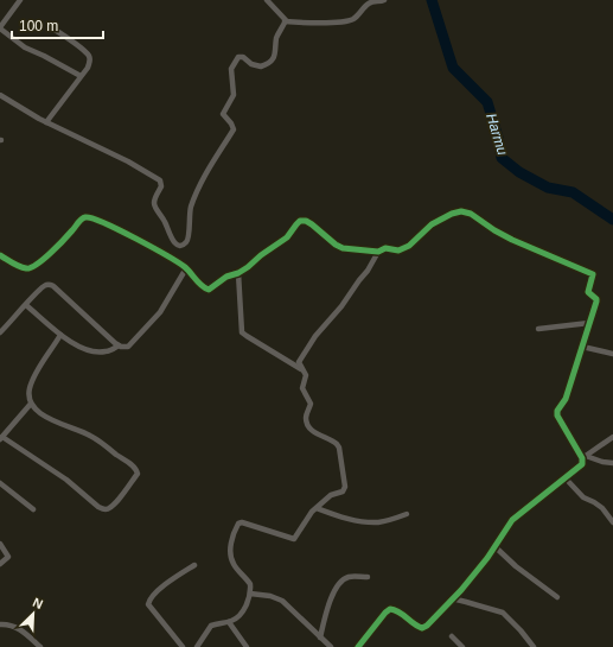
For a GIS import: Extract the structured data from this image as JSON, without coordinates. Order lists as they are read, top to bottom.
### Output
{
  "water": ["Harmu"],
  "scale_bar": "100 m",
  "north": "top right"
}
